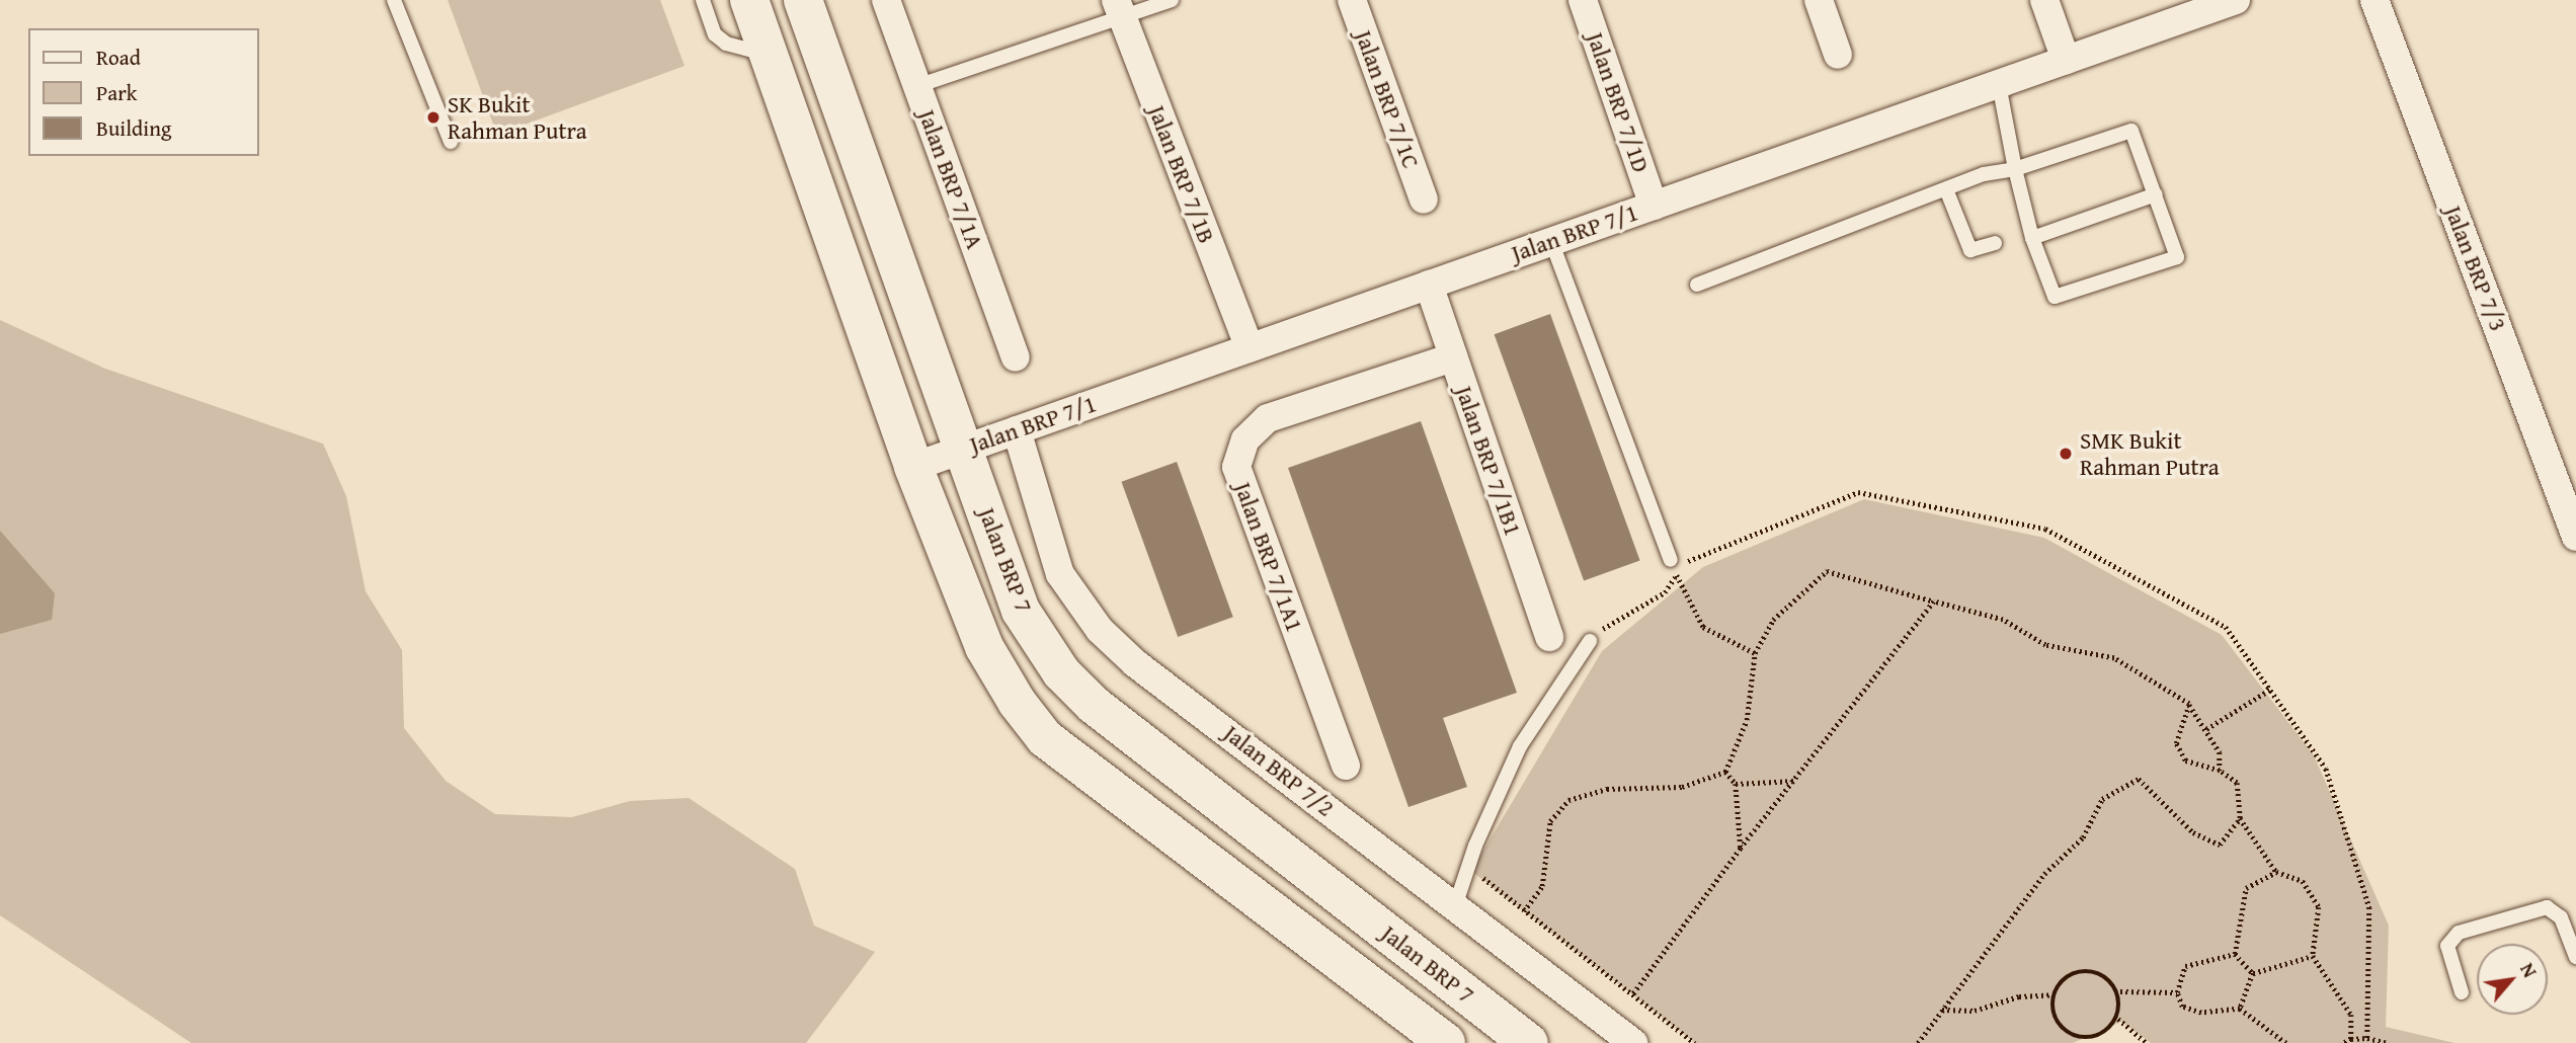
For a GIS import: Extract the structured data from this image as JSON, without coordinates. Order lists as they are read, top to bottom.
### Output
{
  "streets": {
    "main road": ["Jalan BRP 7"],
    "street": [
      "Jalan BRP 7/1C",
      "Jalan BRP 7/1D",
      "Jalan BRP 7/1B",
      "Jalan BRP 7/1A",
      "Jalan BRP 7/1",
      "Jalan BRP 7/3",
      "Jalan BRP 7/1B1",
      "Jalan BRP 7/1A1",
      "Jalan BRP 7/2"
    ]
  },
  "crossings": [
    ["Jalan BRP 7/1D", "Jalan BRP 7/1"],
    ["Jalan BRP 7/1B", "Jalan BRP 7/1"],
    ["Jalan BRP 7/1", "Jalan BRP 7/1B1"],
    ["Jalan BRP 7/1", "Jalan BRP 7"],
    ["Jalan BRP 7/1", "Jalan BRP 7/2"],
    ["Jalan BRP 7/1B1", "Jalan BRP 7/1A1"]
  ],
  "places": ["SK Bukit Rahman Putra", "SMK Bukit Rahman Putra"],
  "legend": ["Road", "Park", "Building"],
  "north": "top right"
}
